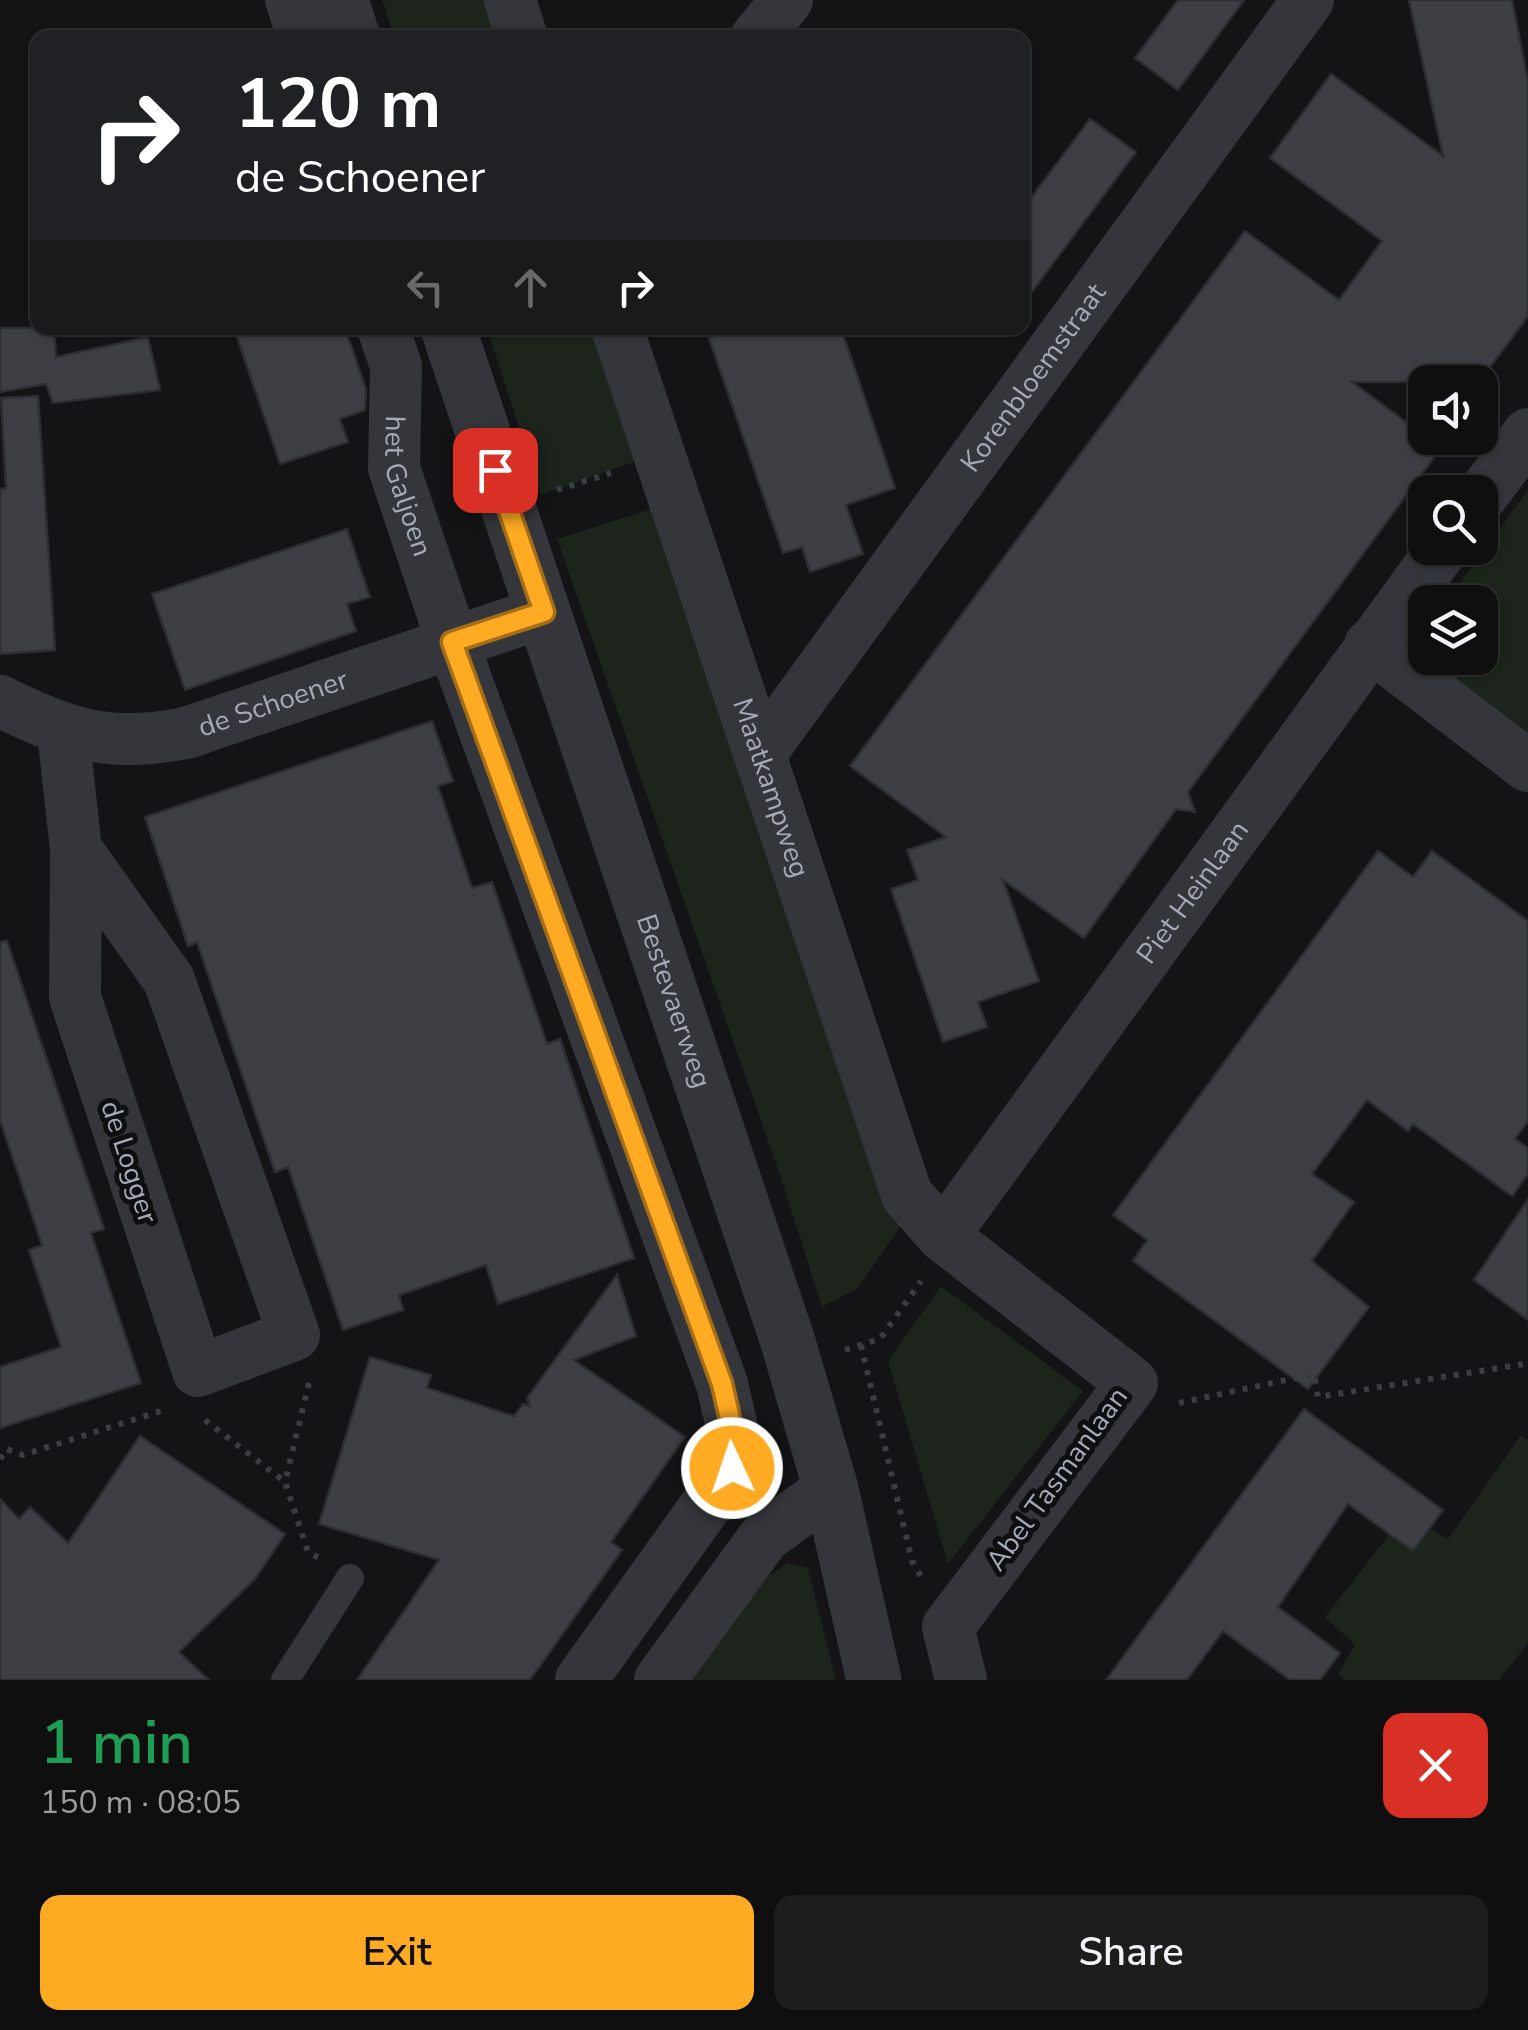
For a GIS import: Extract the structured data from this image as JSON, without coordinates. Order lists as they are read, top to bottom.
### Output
{
  "streets": {
    "street": [
      "Korenbloemstraat",
      "het Galjoen",
      "de Schoener",
      "Maatkampweg",
      "Piet Heinlaan",
      "Bestevaerweg",
      "de Logger",
      "Abel Tasmanlaan"
    ]
  },
  "crossings": [
    ["Korenbloemstraat", "Maatkampweg"],
    ["het Galjoen", "de Schoener"],
    ["de Schoener", "Bestevaerweg"],
    ["de Schoener", "de Logger"],
    ["Maatkampweg", "Piet Heinlaan"],
    ["Maatkampweg", "Abel Tasmanlaan"],
    ["Piet Heinlaan", "Abel Tasmanlaan"]
  ],
  "page": {
    "turn": ["120 m", "de Schoener"],
    "heading": ["1 min", "150 m · 08:05"],
    "buttons": ["Exit", "Share"]
  }
}
